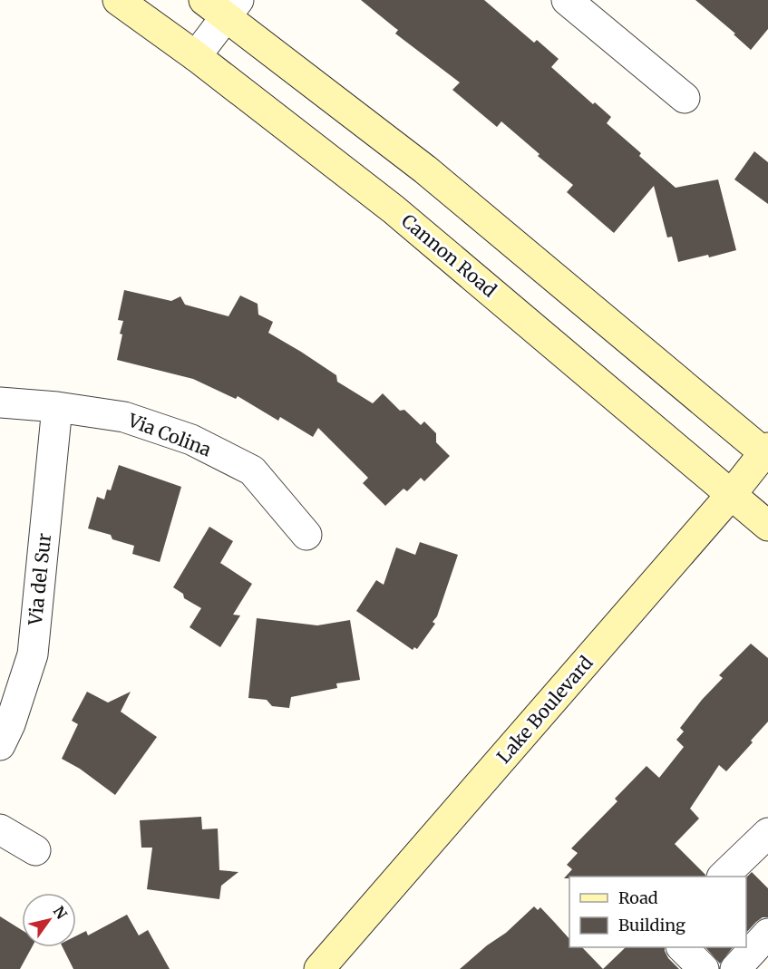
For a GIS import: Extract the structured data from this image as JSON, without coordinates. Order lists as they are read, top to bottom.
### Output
{
  "streets": {
    "main road": ["Cannon Road", "Lake Boulevard"],
    "street": ["Via Colina", "Via del Sur"]
  },
  "crossings": [
    ["Cannon Road", "Lake Boulevard"],
    ["Via Colina", "Via del Sur"]
  ],
  "legend": ["Road", "Building"],
  "north": "top right"
}
